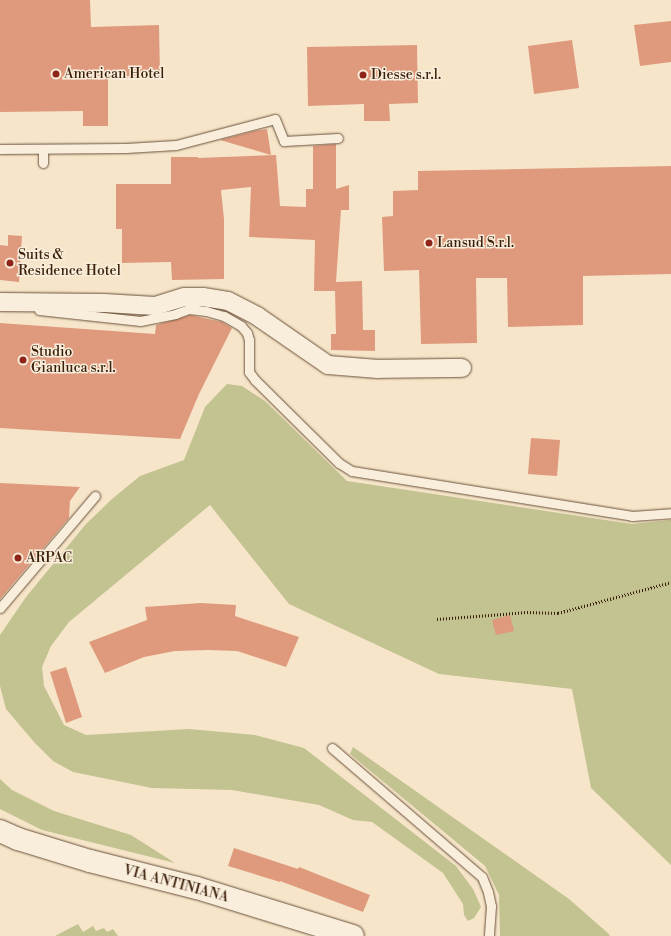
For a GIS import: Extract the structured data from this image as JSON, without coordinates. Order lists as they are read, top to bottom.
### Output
{
  "streets": {
    "street": ["VIA ANTINIANA"]
  },
  "places": [
    "American Hotel",
    "Diesse s.r.l.",
    "Lansud S.r.l.",
    "Suits & Residence Hotel",
    "Studio Gianluca s.r.l.",
    "ARPAC"
  ]
}
